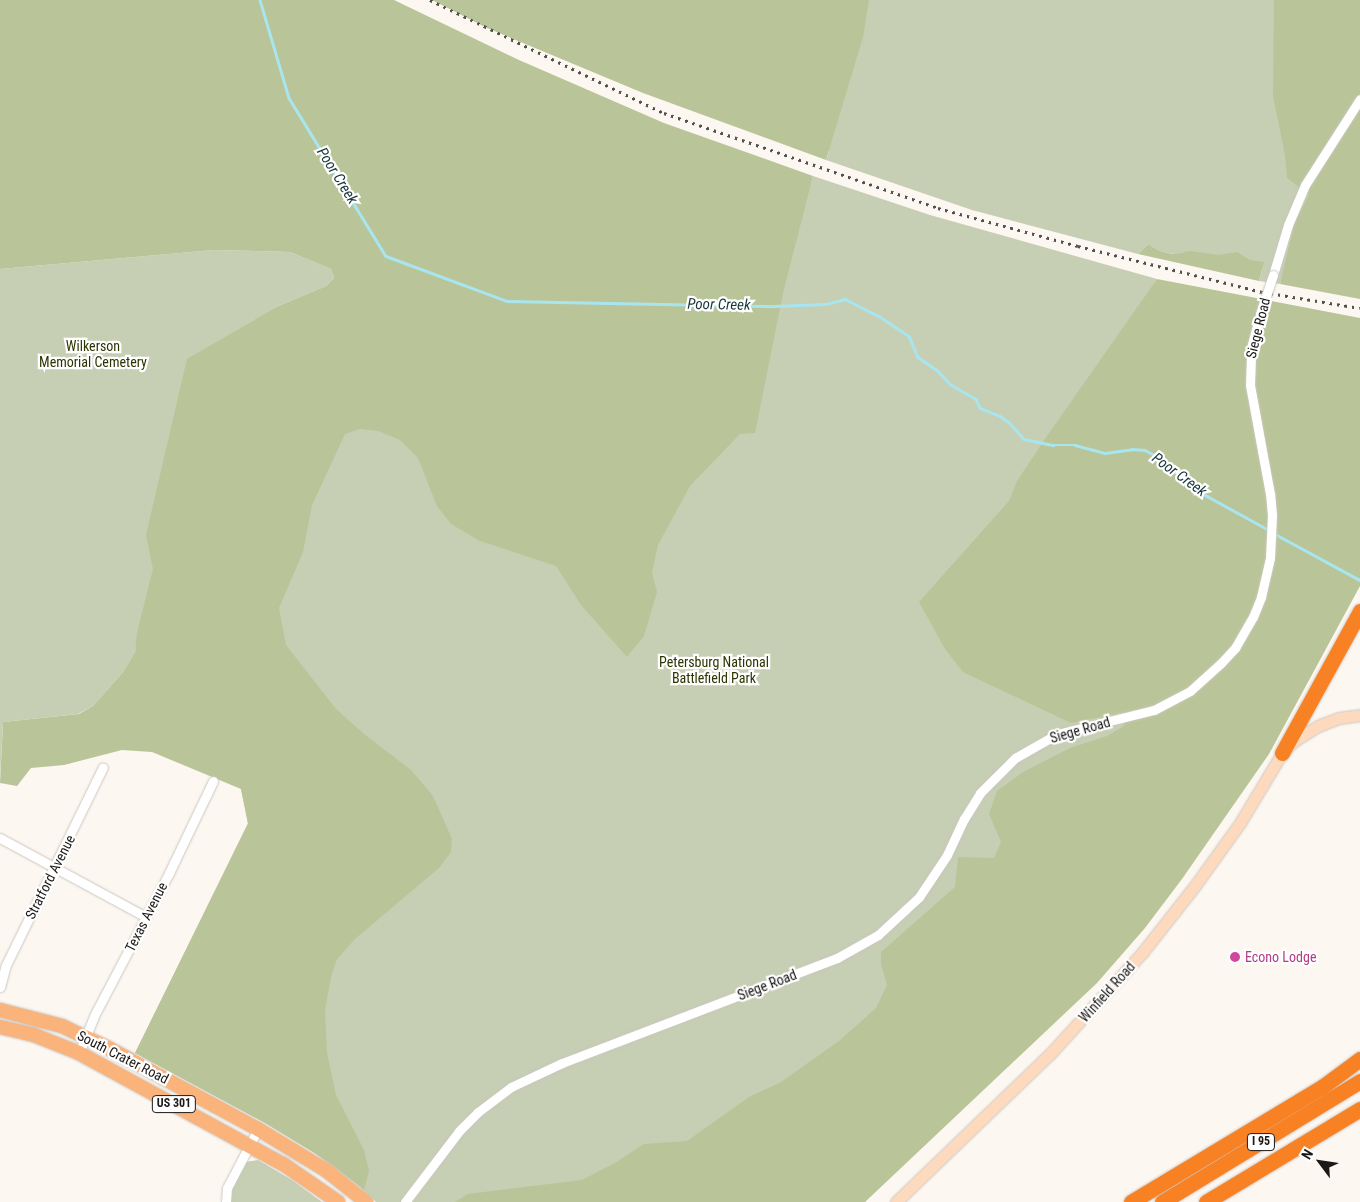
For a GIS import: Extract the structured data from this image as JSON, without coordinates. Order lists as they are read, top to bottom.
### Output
{
  "streets": {
    "highway": ["I 95"],
    "main road": ["Winfield Road", "South Crater Road", "US 301"],
    "street": ["Siege Road", "Stratford Avenue", "Texas Avenue"]
  },
  "crossings": [
    ["Texas Avenue", "South Crater Road"]
  ],
  "water": ["Poor Creek"],
  "parks": ["Wilkerson Memorial Cemetery", "Petersburg National Battlefield Park"],
  "places": ["Econo Lodge"],
  "north": "top left"
}
